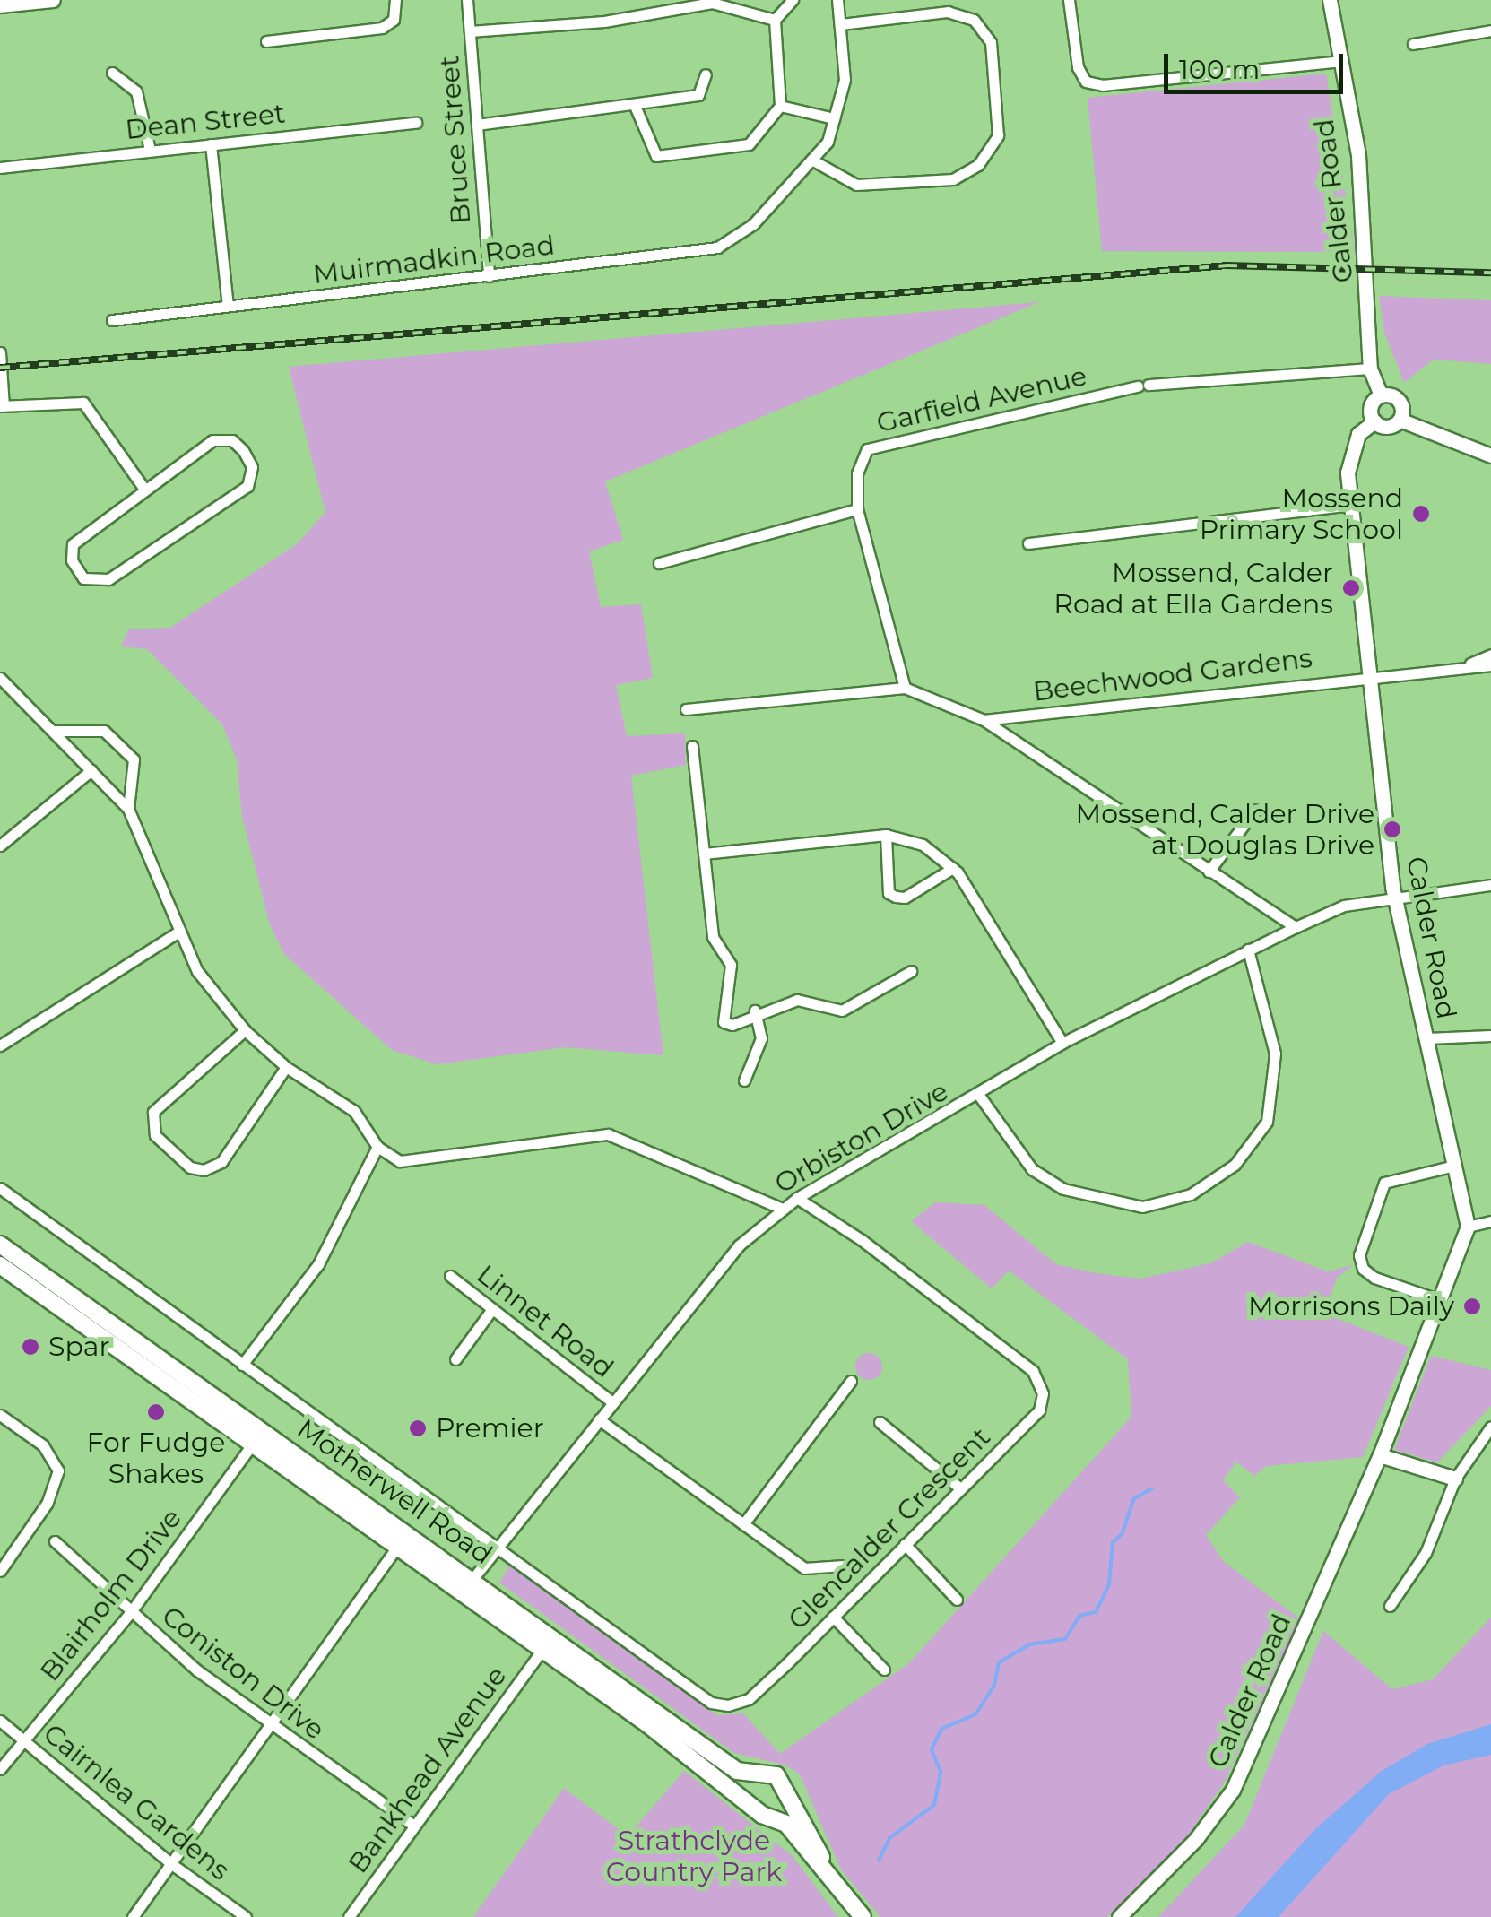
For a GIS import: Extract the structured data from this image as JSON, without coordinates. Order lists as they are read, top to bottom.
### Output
{
  "streets": {
    "main road": ["Motherwell Road"],
    "street": [
      "Dean Street",
      "Bruce Street",
      "Calder Road",
      "Muirmadkin Road",
      "Garfield Avenue",
      "Beechwood Gardens",
      "Orbiston Drive",
      "Linnet Road",
      "Glencalder Crescent",
      "Blairholm Drive",
      "Coniston Drive",
      "Bankhead Avenue",
      "Cairnlea Gardens"
    ]
  },
  "crossings": [
    ["Bruce Street", "Muirmadkin Road"],
    ["Calder Road", "Garfield Avenue"],
    ["Calder Road", "Beechwood Gardens"],
    ["Calder Road", "Orbiston Drive"],
    ["Garfield Avenue", "Beechwood Gardens"],
    ["Beechwood Gardens", "Orbiston Drive"],
    ["Orbiston Drive", "Linnet Road"],
    ["Orbiston Drive", "Motherwell Road"],
    ["Orbiston Drive", "Glencalder Crescent"],
    ["Motherwell Road", "Glencalder Crescent"],
    ["Motherwell Road", "Blairholm Drive"],
    ["Motherwell Road", "Bankhead Avenue"],
    ["Blairholm Drive", "Coniston Drive"],
    ["Blairholm Drive", "Cairnlea Gardens"],
    ["Coniston Drive", "Bankhead Avenue"]
  ],
  "parks": ["Strathclyde Country Park"],
  "places": [
    "Mossend Primary School",
    "Mossend, Calder Road at Ella Gardens",
    "Mossend, Calder Drive at Douglas Drive",
    "Morrisons Daily",
    "Spar",
    "For Fudge Shakes",
    "Premier"
  ],
  "scale_bar": "100 m"
}
